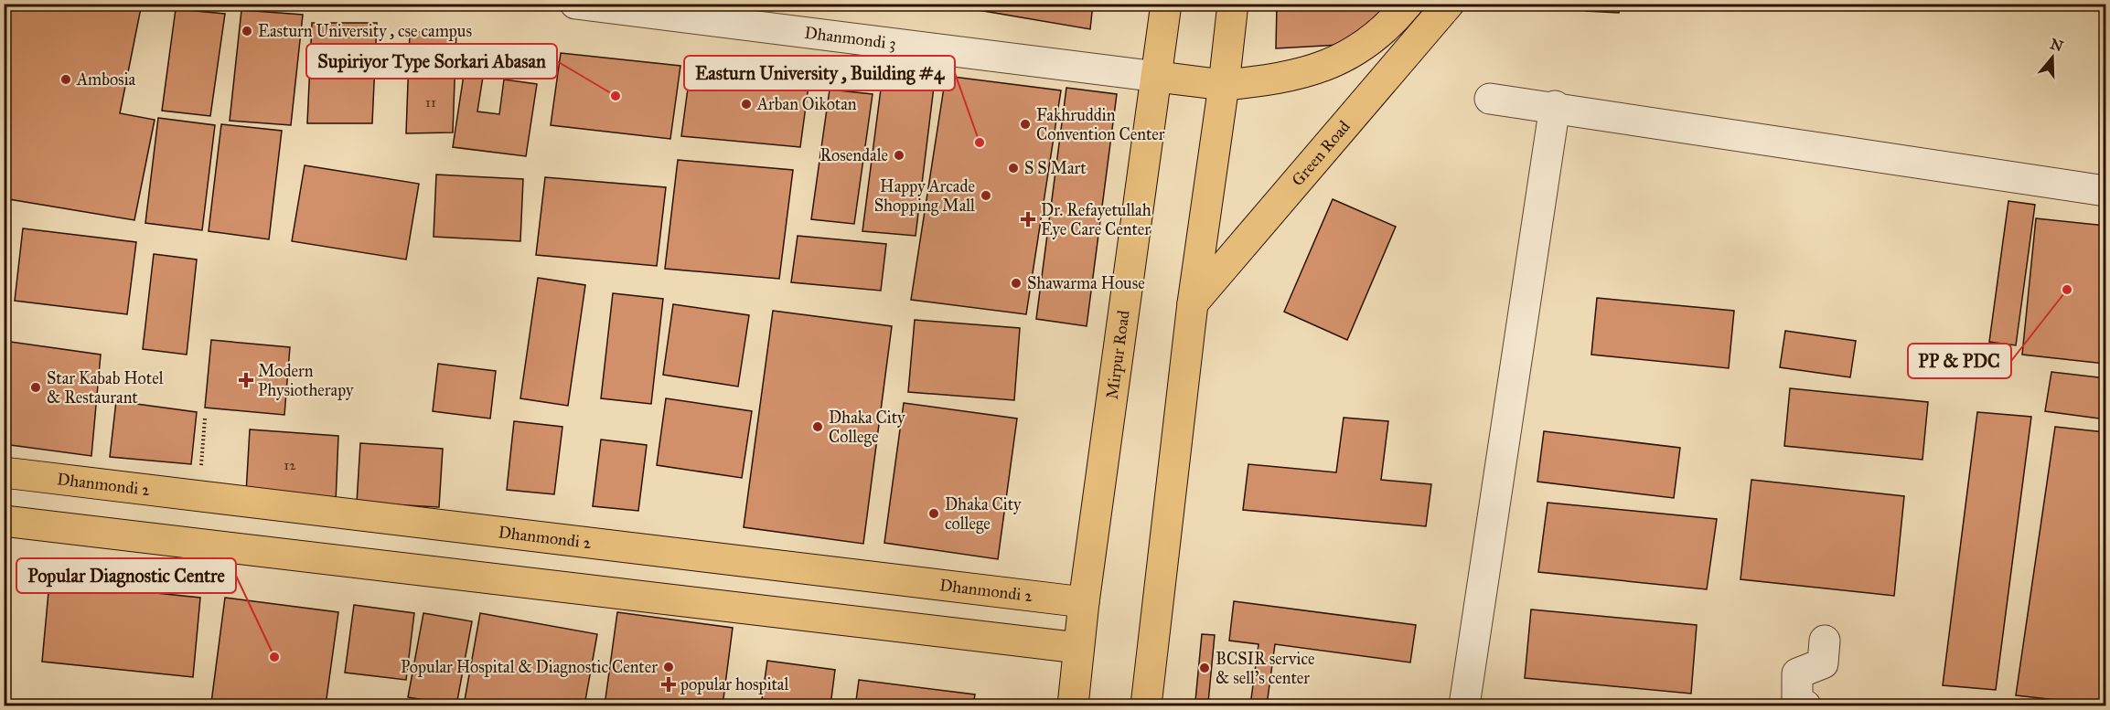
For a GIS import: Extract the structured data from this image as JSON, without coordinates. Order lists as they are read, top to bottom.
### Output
{
  "streets": {
    "main road": ["Green Road", "Mirpur Road", "Dhanmondi 2"],
    "street": ["Dhanmondi 3"]
  },
  "crossings": [
    ["Dhanmondi 3", "Mirpur Road"],
    ["Mirpur Road", "Dhanmondi 2"]
  ],
  "places": {
    "other": [
      "Easturn University , cse campus",
      "Ambosia",
      "Supiriyor Type Sorkari Abasan",
      "Arban Oikotan",
      "Fakhruddin Convention Center",
      "Easturn University , Building #4",
      "Rosendale",
      "S S Mart",
      "Happy Arcade Shopping Mall",
      "Shawarma House",
      "PP & PDC",
      "Star Kabab Hotel & Restaurant",
      "Dhaka City College",
      "Dhaka City college",
      "Popular Diagnostic Centre",
      "Popular Hospital & Diagnostic Center",
      "BCSIR service & sell's center"
    ],
    "health": ["Dr. Refayetullah Eye Care Center", "Modern Physiotherapy", "popular hospital"]
  },
  "house_numbers": ["11", "12"],
  "north": "top"
}
